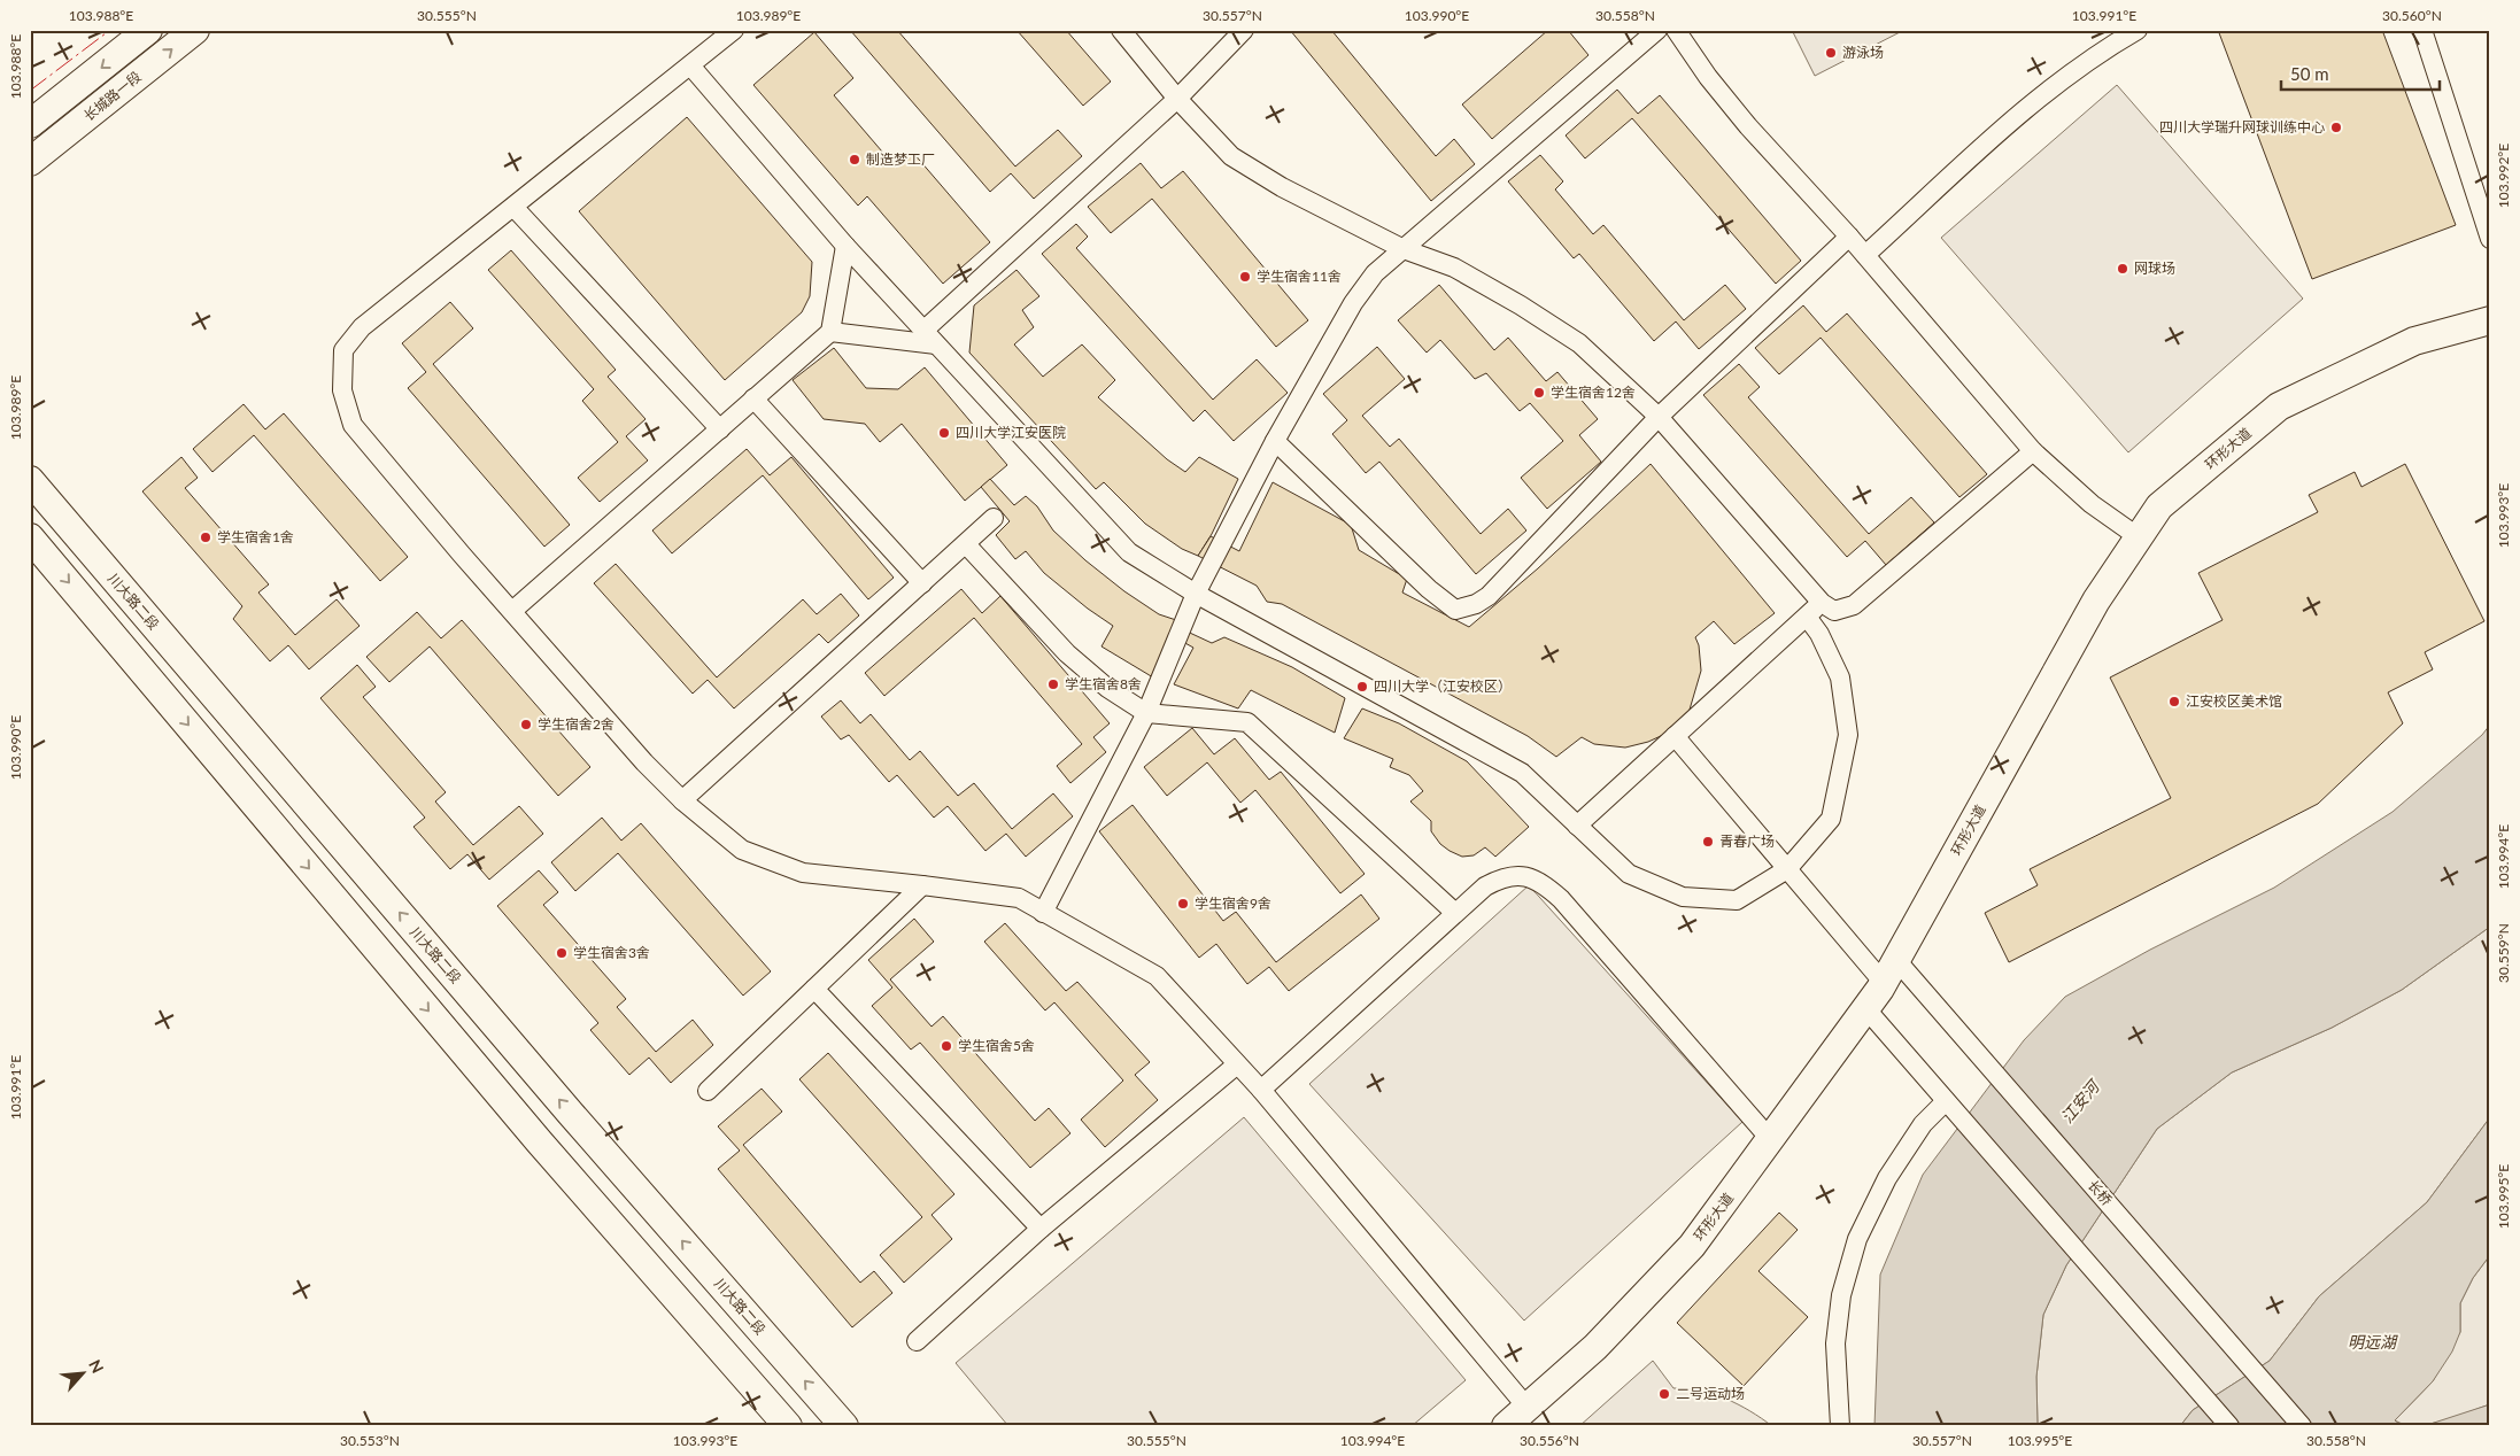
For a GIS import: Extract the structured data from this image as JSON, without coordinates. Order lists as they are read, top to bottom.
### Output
{
  "streets": {
    "main road": ["长城路一段", "环形大道", "川大路二段"],
    "street": ["长桥"]
  },
  "crossings": [
    ["环形大道", "长桥"]
  ],
  "water": ["江安河", "明远湖"],
  "places": [
    "游泳场",
    "四川大学瑞升网球训练中心",
    "制造梦工厂",
    "网球场",
    "学生宿舍11舍",
    "学生宿舍12舍",
    "四川大学江安医院",
    "学生宿舍1舍",
    "学生宿舍8舍",
    "四川大学（江安校区）",
    "江安校区美术馆",
    "学生宿舍2舍",
    "青春广场",
    "学生宿舍9舍",
    "学生宿舍3舍",
    "学生宿舍5舍",
    "二号运动场"
  ],
  "scale_bar": "50 m",
  "north": "top right",
  "coordinates": [
    "103.988°E",
    "30.555°N",
    "103.989°E",
    "30.557°N",
    "103.990°E",
    "30.558°N",
    "103.991°E",
    "30.560°N",
    "103.992°E",
    "103.993°E",
    "103.994°E",
    "30.559°N",
    "103.995°E",
    "30.553°N",
    "30.556°N"
  ]
}
